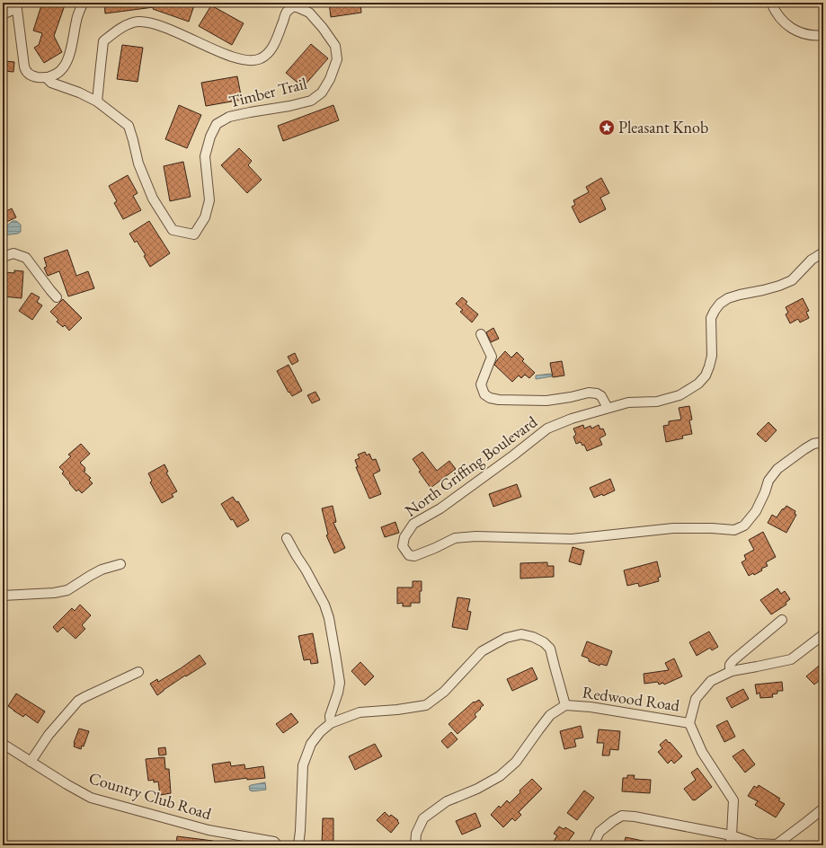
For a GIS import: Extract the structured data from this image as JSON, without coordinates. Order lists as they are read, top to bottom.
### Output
{
  "streets": {
    "street": [
      "Timber Trail",
      "North Griffing Boulevard",
      "Redwood Road",
      "Country Club Road"
    ]
  },
  "places": {
    "place": ["Pleasant Knob"]
  }
}
